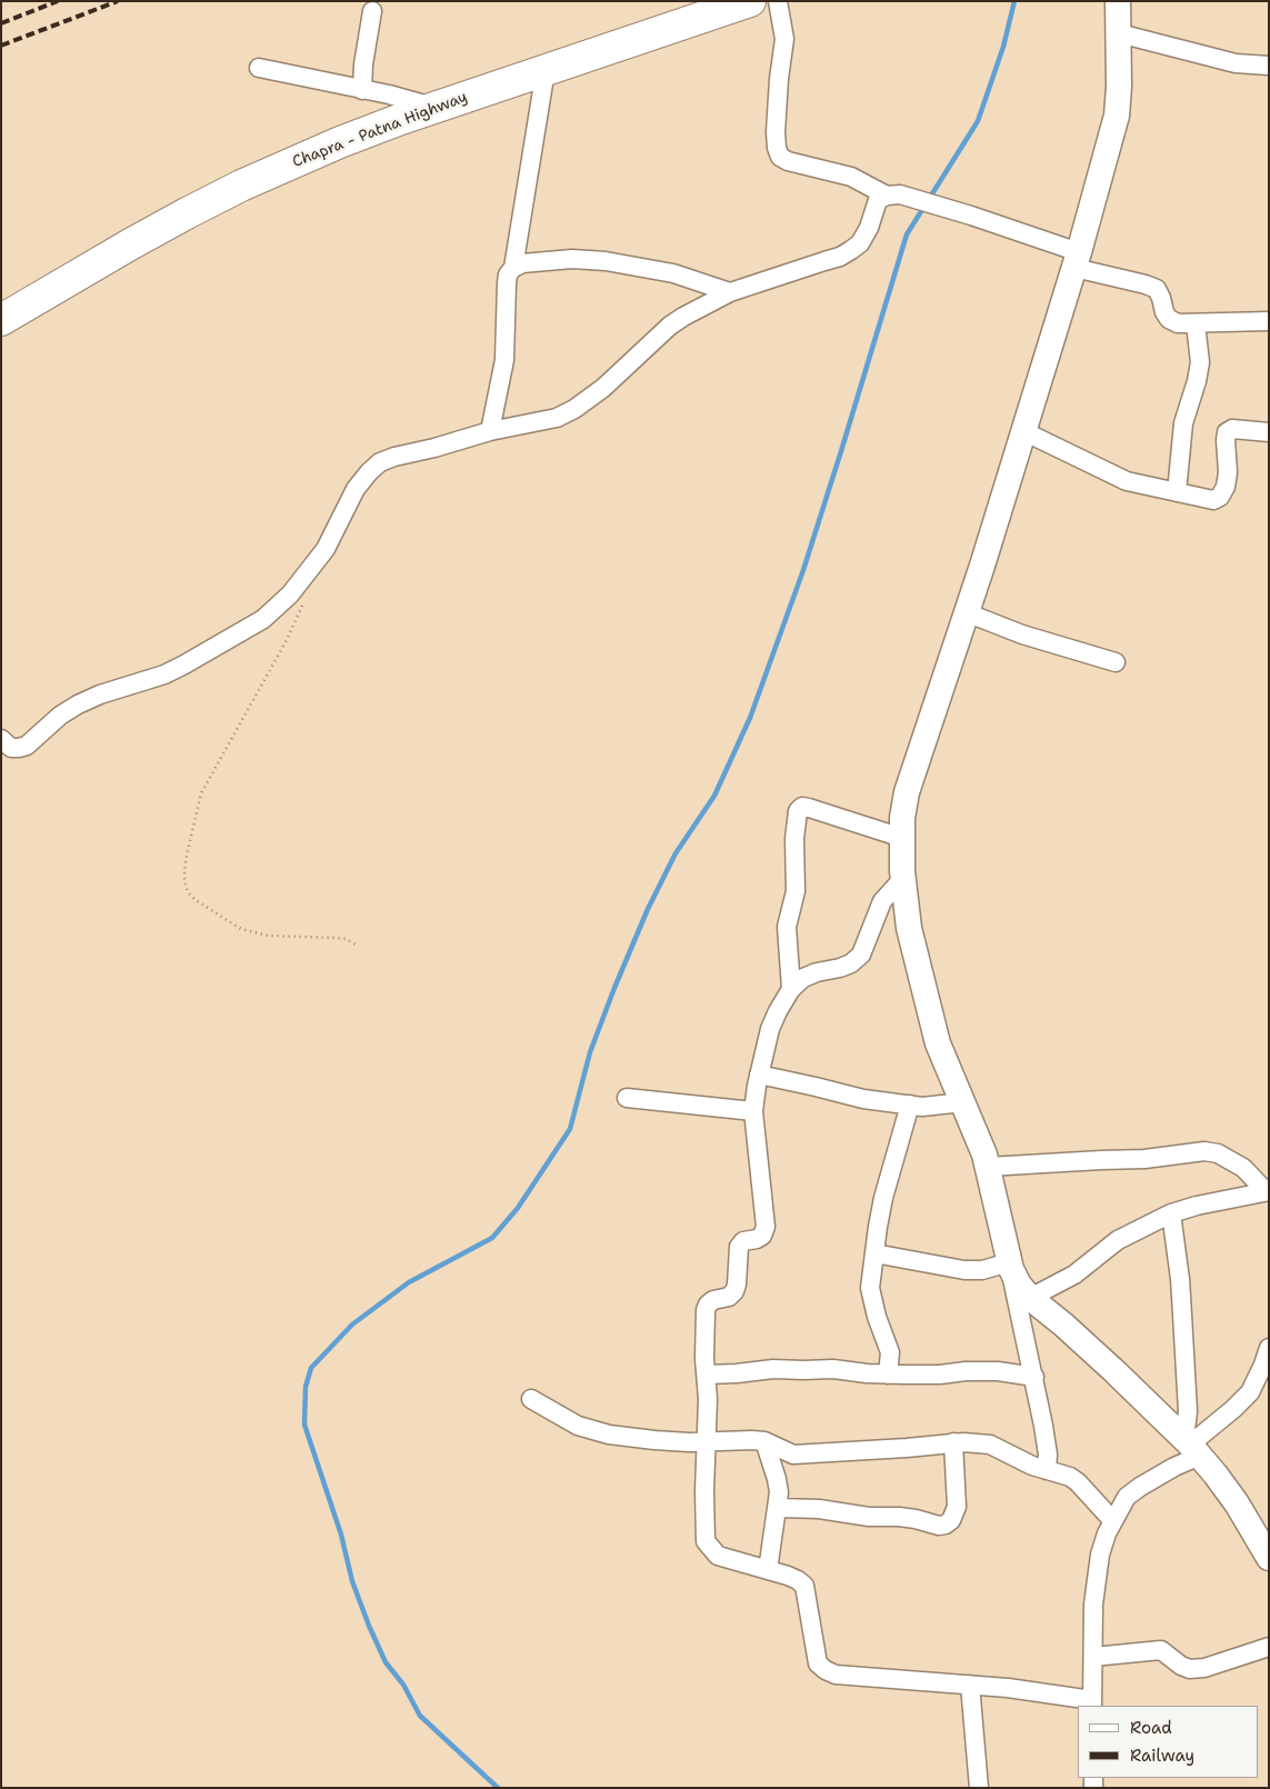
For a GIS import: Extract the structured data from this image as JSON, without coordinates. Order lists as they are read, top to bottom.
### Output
{
  "streets": {
    "highway": ["Chapra - Patna Highway"]
  },
  "legend": ["Road", "Railway"]
}
